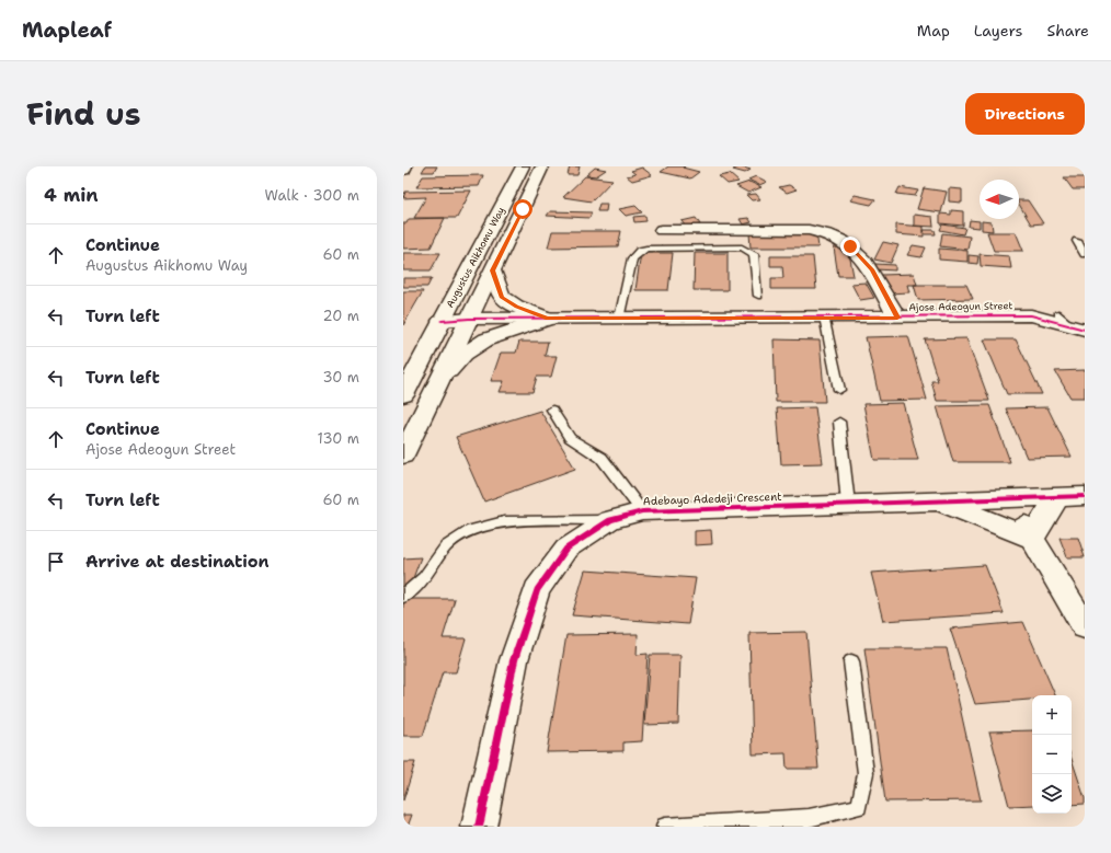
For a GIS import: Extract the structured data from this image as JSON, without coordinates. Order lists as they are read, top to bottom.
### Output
{
  "streets": {
    "street": ["Augustus Aikhomu Way", "Ajose Adeogun Street", "Adebayo Adedeji Crescent"]
  },
  "crossings": [
    ["Augustus Aikhomu Way", "Ajose Adeogun Street"]
  ],
  "north": "left",
  "page": {
    "header": "Mapleaf",
    "nav": ["Map", "Layers", "Share"],
    "title": "Find us",
    "buttons": "Directions",
    "heading": ["4 min", "Walk · 300 m"],
    "list": [
      ["Continue", "Augustus Aikhomu Way", "60 m"],
      ["Turn left", "20 m"],
      ["Turn left", "30 m"],
      ["Continue", "Ajose Adeogun Street", "130 m"],
      ["Turn left", "60 m"],
      "Arrive at destination"
    ],
    "map_buttons": ["+", "−"]
  }
}
